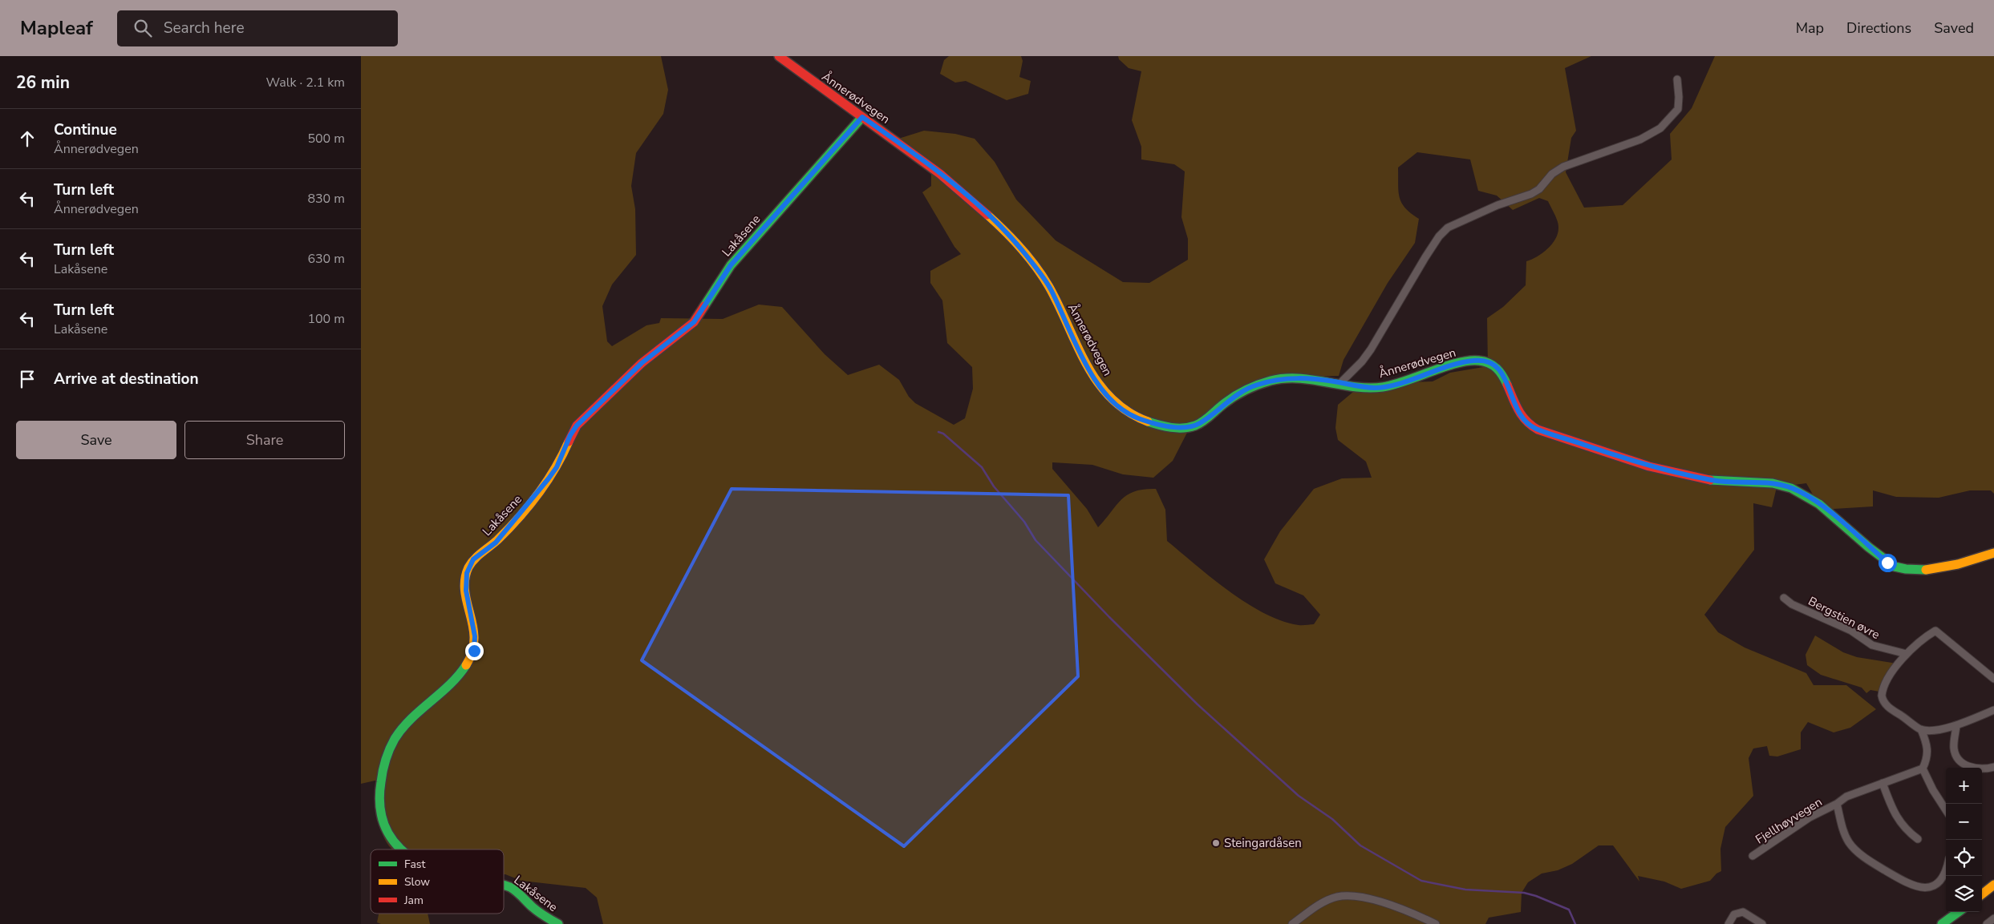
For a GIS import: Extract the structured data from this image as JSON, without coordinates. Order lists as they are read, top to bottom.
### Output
{
  "streets": {
    "main road": ["Ånnerødvegen", "Lakåsene"],
    "street": ["Bergstien øvre", "Fjellhøyvegen"]
  },
  "crossings": [
    ["Ånnerødvegen", "Lakåsene"]
  ],
  "places": ["Steingardåsen"],
  "legend": ["Fast", "Slow", "Jam"],
  "page": {
    "header": "Mapleaf",
    "search": "Search here",
    "nav": ["Map", "Directions", "Saved"],
    "heading": ["26 min", "Walk · 2.1 km"],
    "list": [
      ["Continue", "Ånnerødvegen", "500 m"],
      ["Turn left", "Ånnerødvegen", "830 m"],
      ["Turn left", "Lakåsene", "630 m"],
      ["Turn left", "Lakåsene", "100 m"],
      "Arrive at destination"
    ],
    "buttons": ["Save", "Share"],
    "map_buttons": ["+", "−"]
  }
}
